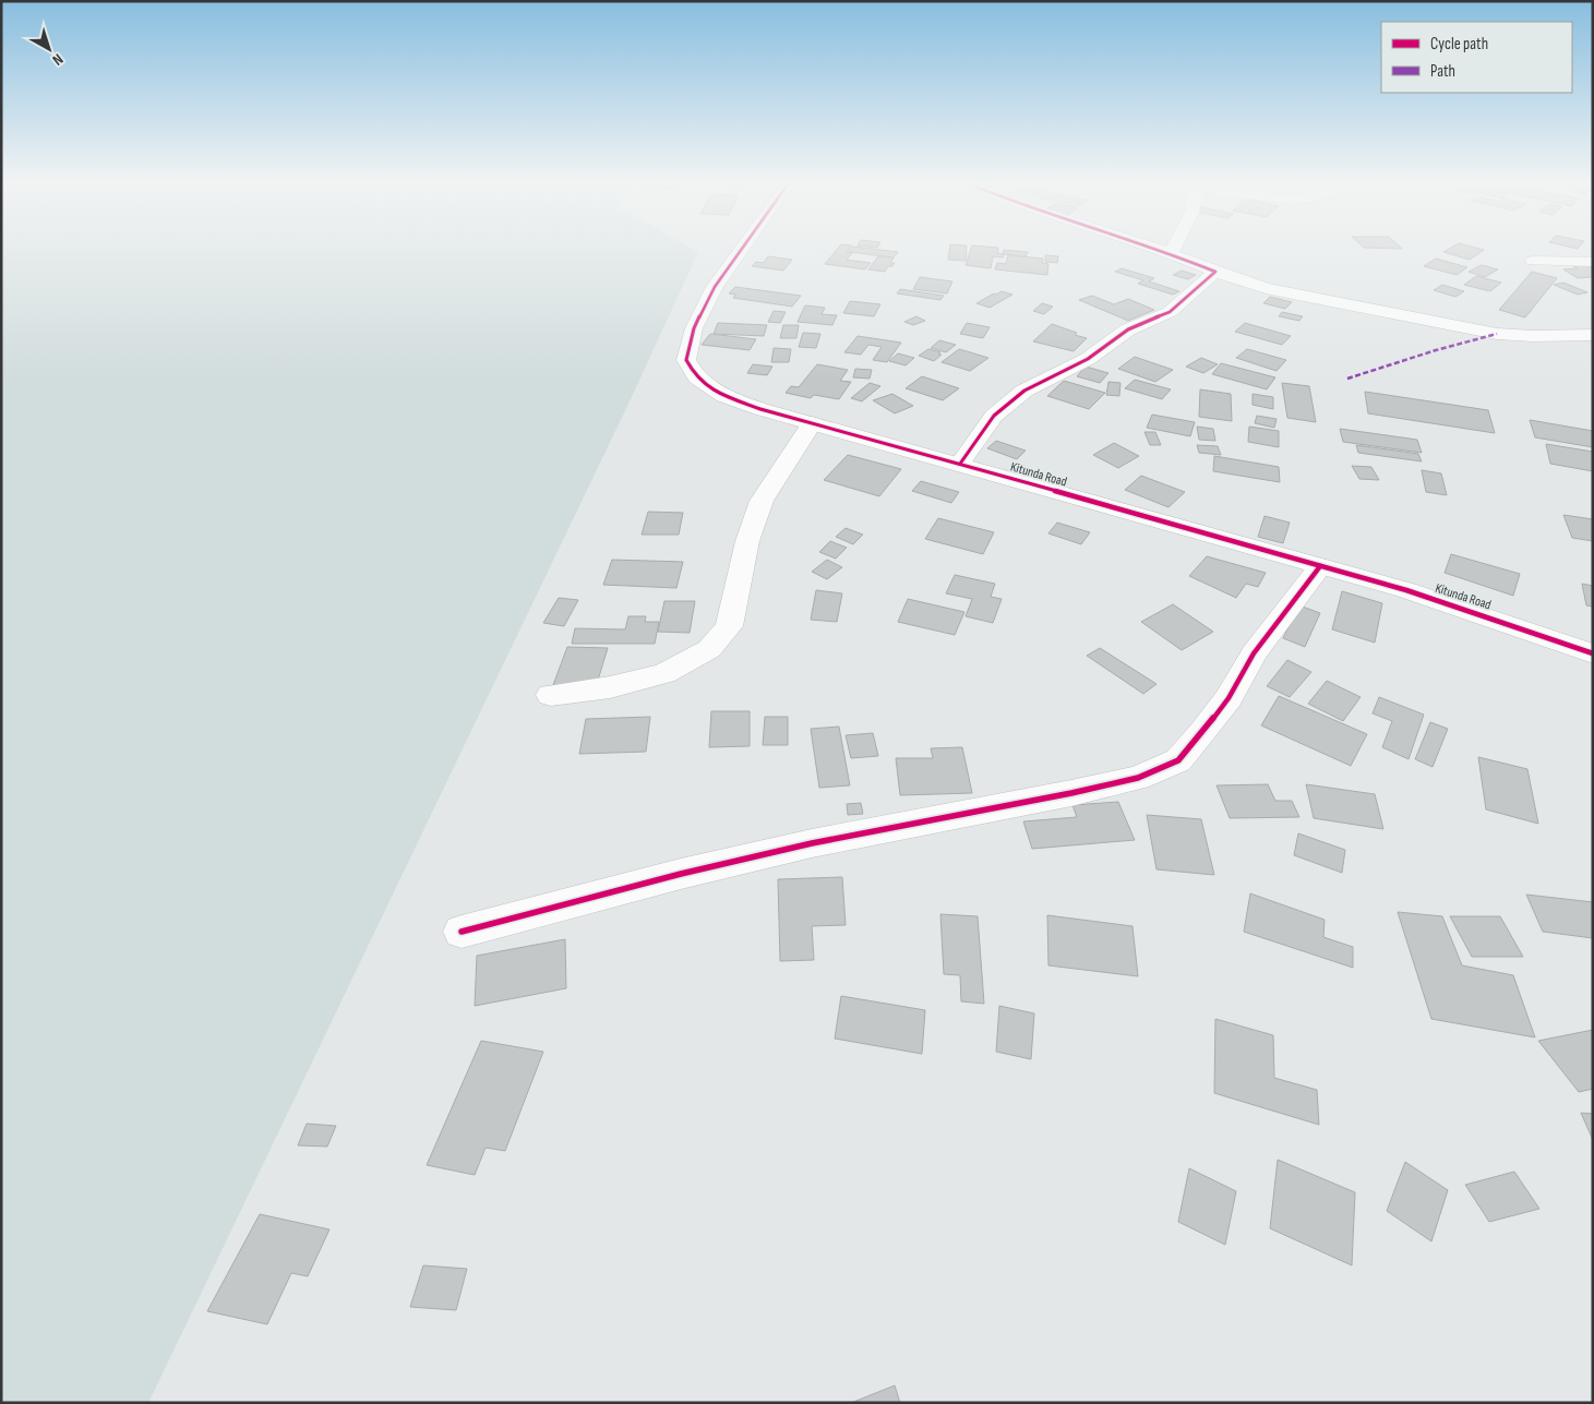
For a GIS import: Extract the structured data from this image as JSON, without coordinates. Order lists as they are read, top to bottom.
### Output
{
  "streets": {
    "street": ["Kitunda Road"]
  },
  "legend": ["Cycle path", "Path"],
  "north": "bottom right"
}
